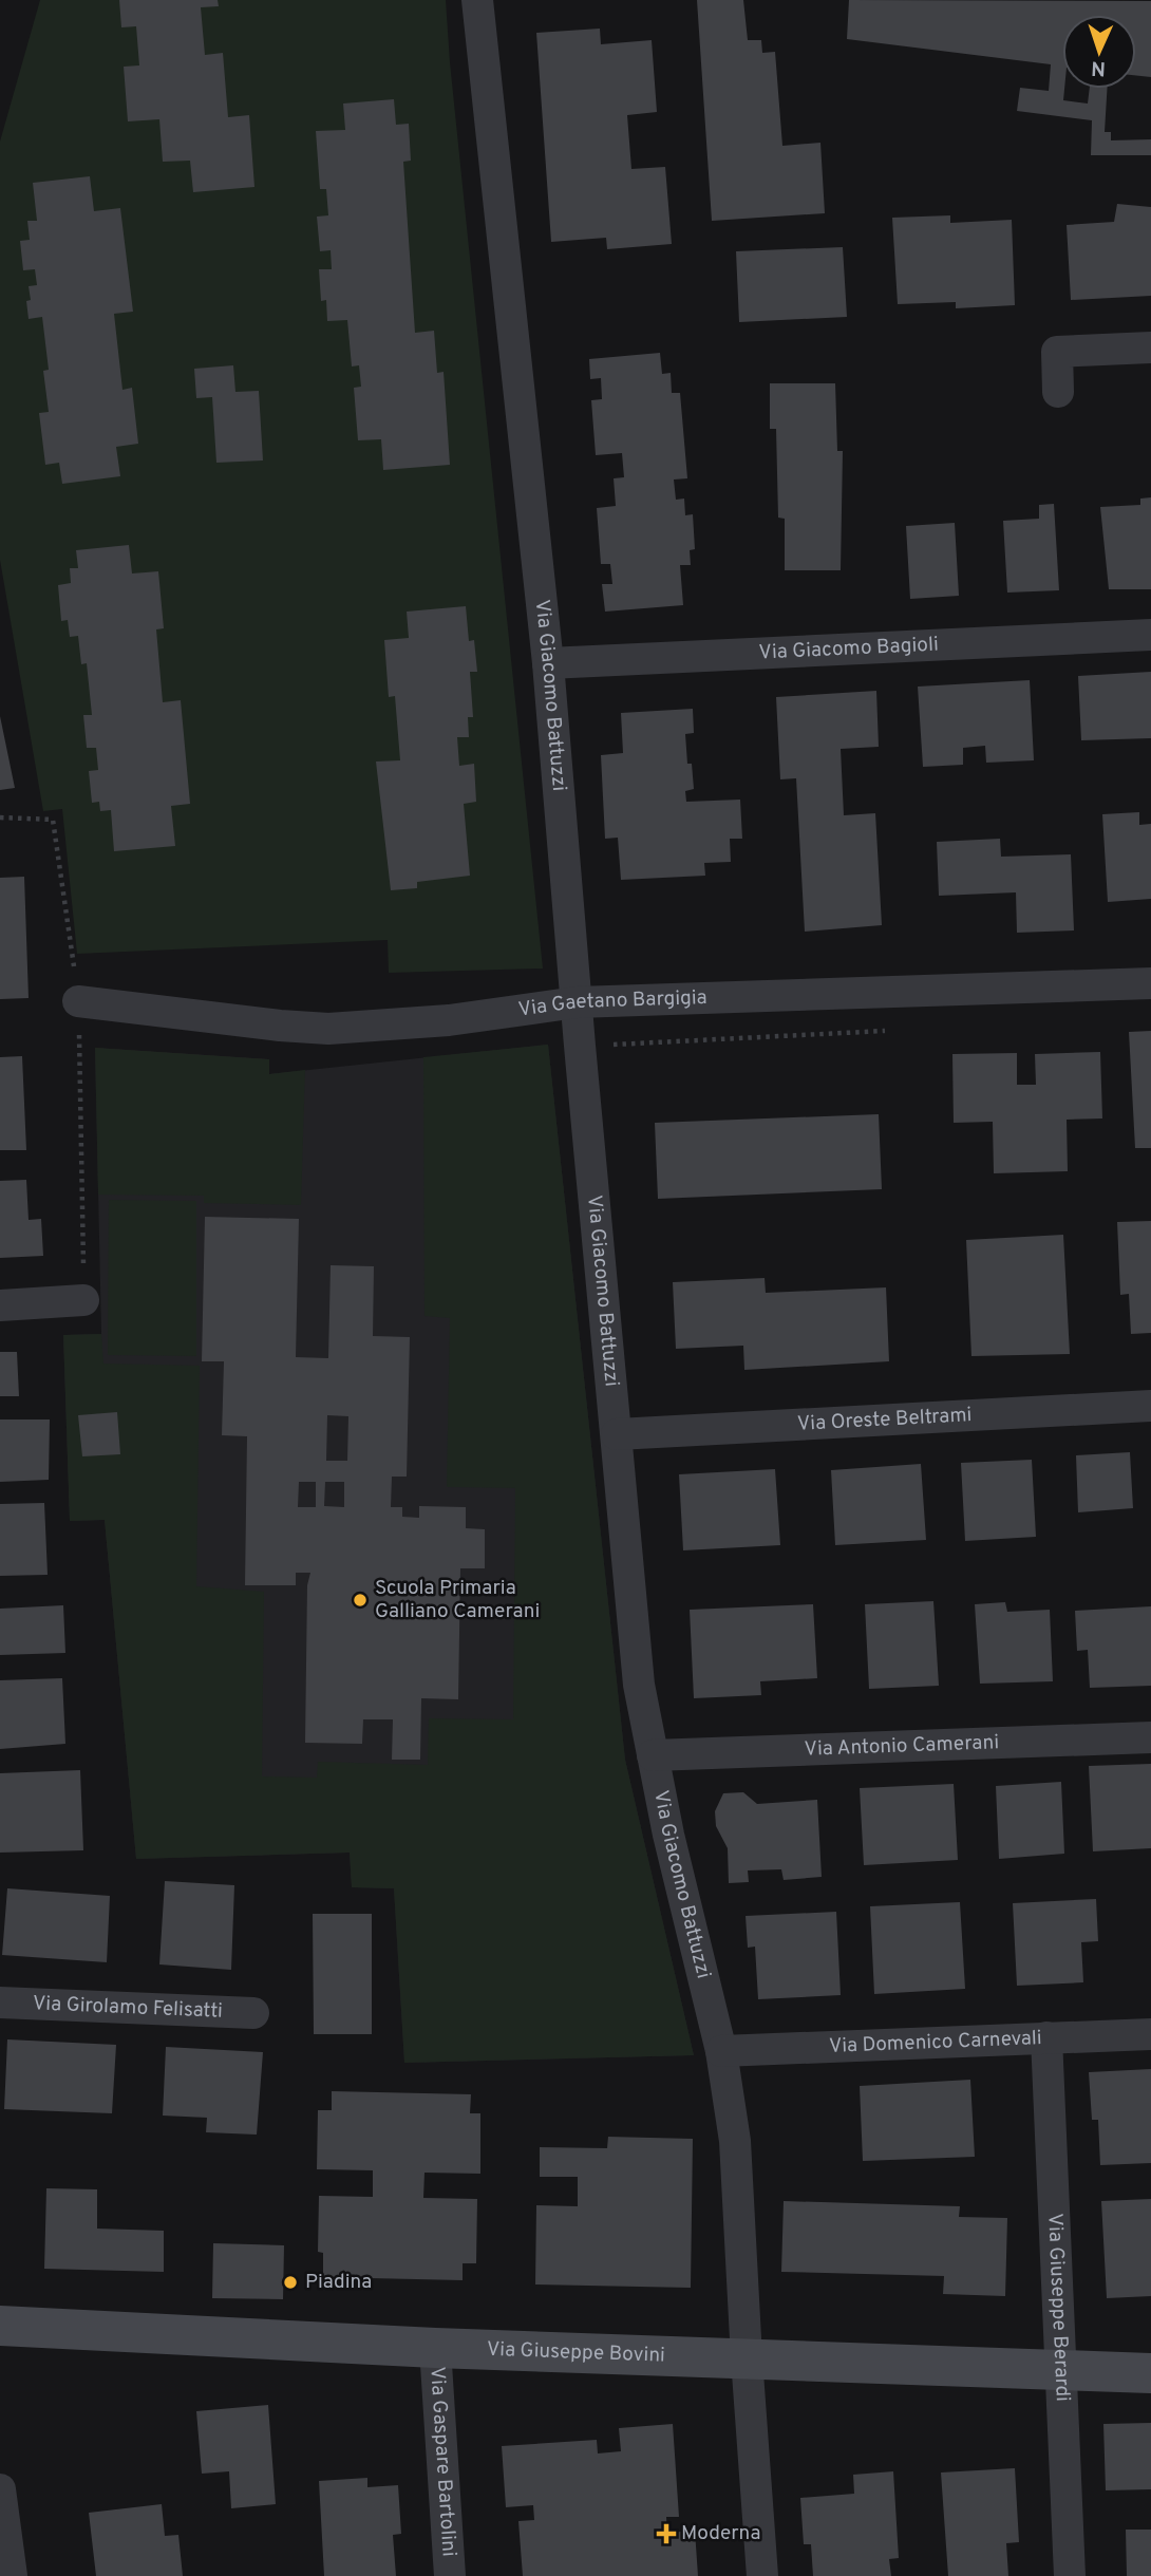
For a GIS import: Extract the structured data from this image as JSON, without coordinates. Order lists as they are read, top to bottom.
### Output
{
  "streets": {
    "street": [
      "Via Giacomo Bagioli",
      "Via Giacomo Battuzzi",
      "Via Gaetano Bargigia",
      "Via Oreste Beltrami",
      "Via Antonio Camerani",
      "Via Girolamo Felisatti",
      "Via Domenico Carnevali",
      "Via Giuseppe Berardi",
      "Via Giuseppe Bovini",
      "Via Gaspare Bartolini"
    ]
  },
  "crossings": [
    ["Via Giacomo Bagioli", "Via Giacomo Battuzzi"],
    ["Via Giacomo Battuzzi", "Via Gaetano Bargigia"],
    ["Via Giacomo Battuzzi", "Via Oreste Beltrami"],
    ["Via Giacomo Battuzzi", "Via Antonio Camerani"],
    ["Via Giacomo Battuzzi", "Via Domenico Carnevali"],
    ["Via Giacomo Battuzzi", "Via Giuseppe Bovini"],
    ["Via Domenico Carnevali", "Via Giuseppe Berardi"],
    ["Via Giuseppe Berardi", "Via Giuseppe Bovini"],
    ["Via Giuseppe Bovini", "Via Gaspare Bartolini"]
  ],
  "places": {
    "other": ["Scuola Primaria Galliano Camerani", "Piadina"],
    "health": ["Moderna"]
  },
  "north": "bottom"
}
